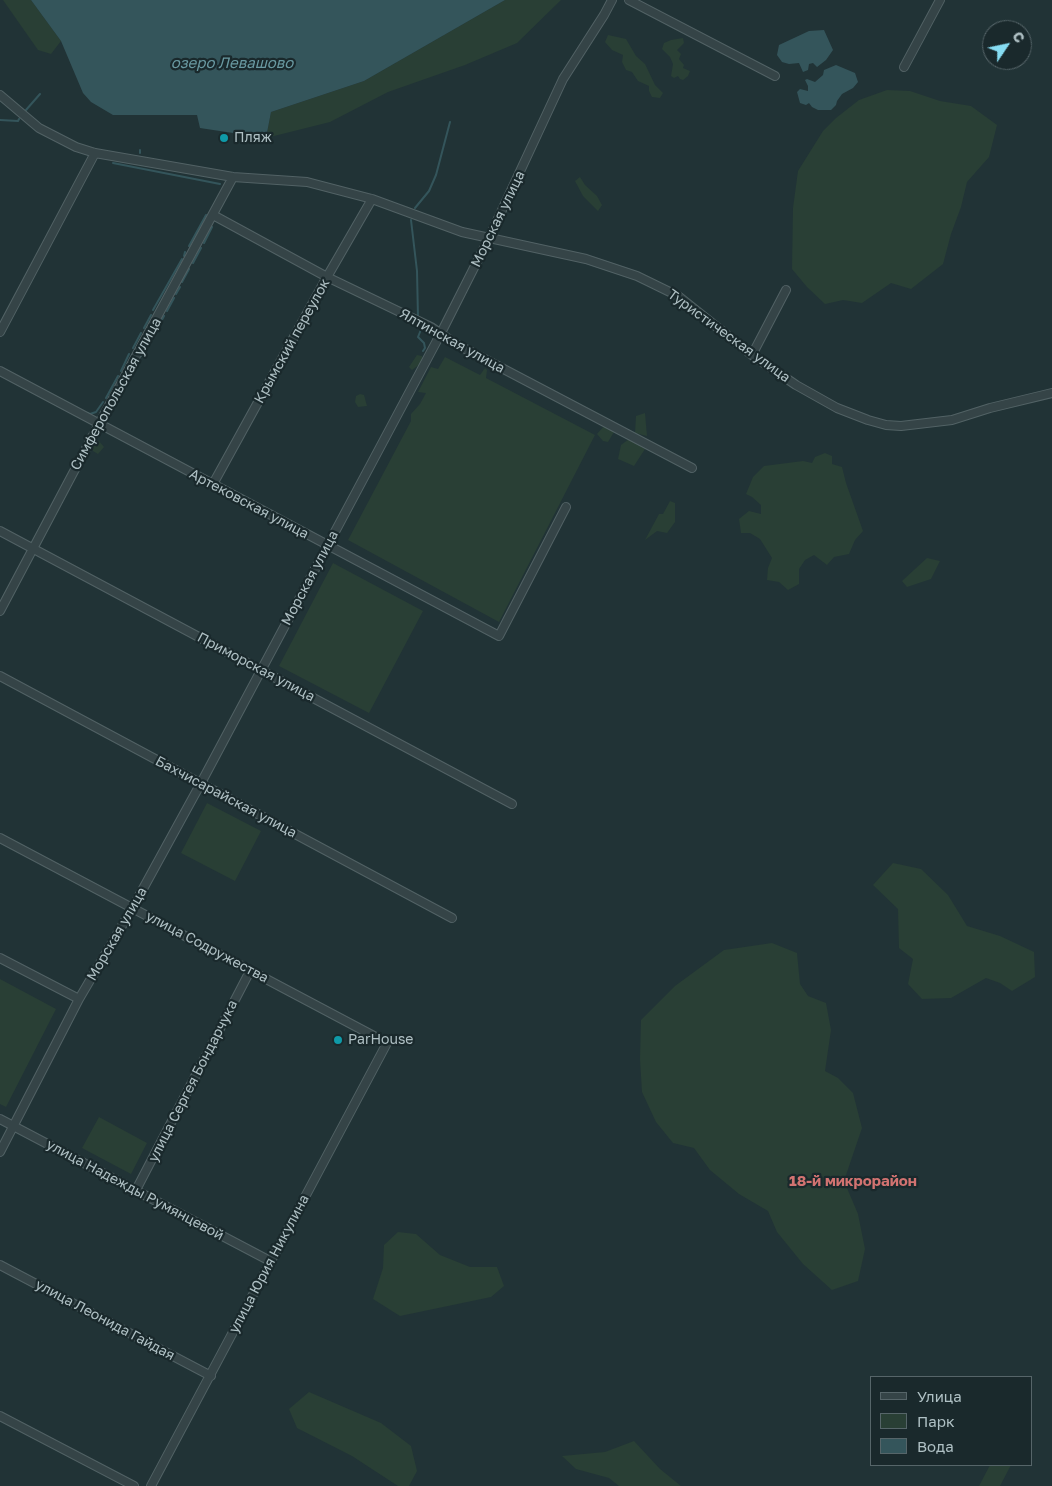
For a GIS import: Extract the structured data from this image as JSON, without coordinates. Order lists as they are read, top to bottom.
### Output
{
  "streets": {
    "street": [
      "Морская улица",
      "Туристическая улица",
      "Крымский переулок",
      "Ялтинская улица",
      "Симферопольская улица",
      "Артековская улица",
      "Приморская улица",
      "Бахчисарайская улица",
      "улица Содружества",
      "улица Сергея Бондарчука",
      "улица Надежды Румянцевой",
      "улица Юрия Никулина",
      "улица Леонида Гайдая"
    ]
  },
  "crossings": [
    ["Морская улица", "Туристическая улица"],
    ["Морская улица", "Ялтинская улица"],
    ["Морская улица", "Артековская улица"],
    ["Морская улица", "Приморская улица"],
    ["Морская улица", "Бахчисарайская улица"],
    ["Морская улица", "улица Содружества"],
    ["Морская улица", "улица Надежды Румянцевой"],
    ["Туристическая улица", "Крымский переулок"],
    ["Туристическая улица", "Симферопольская улица"],
    ["Крымский переулок", "Ялтинская улица"],
    ["Крымский переулок", "Артековская улица"],
    ["Ялтинская улица", "Симферопольская улица"],
    ["Симферопольская улица", "Артековская улица"],
    ["Симферопольская улица", "Приморская улица"],
    ["улица Содружества", "улица Сергея Бондарчука"],
    ["улица Содружества", "улица Юрия Никулина"],
    ["улица Сергея Бондарчука", "улица Надежды Румянцевой"],
    ["улица Надежды Румянцевой", "улица Юрия Никулина"],
    ["улица Юрия Никулина", "улица Леонида Гайдая"]
  ],
  "districts": ["18-й микрорайон"],
  "water": ["озеро Левашово"],
  "places": ["Пляж", "ParHouse"],
  "legend": ["Улица", "Парк", "Вода"],
  "north": "top right"
}
